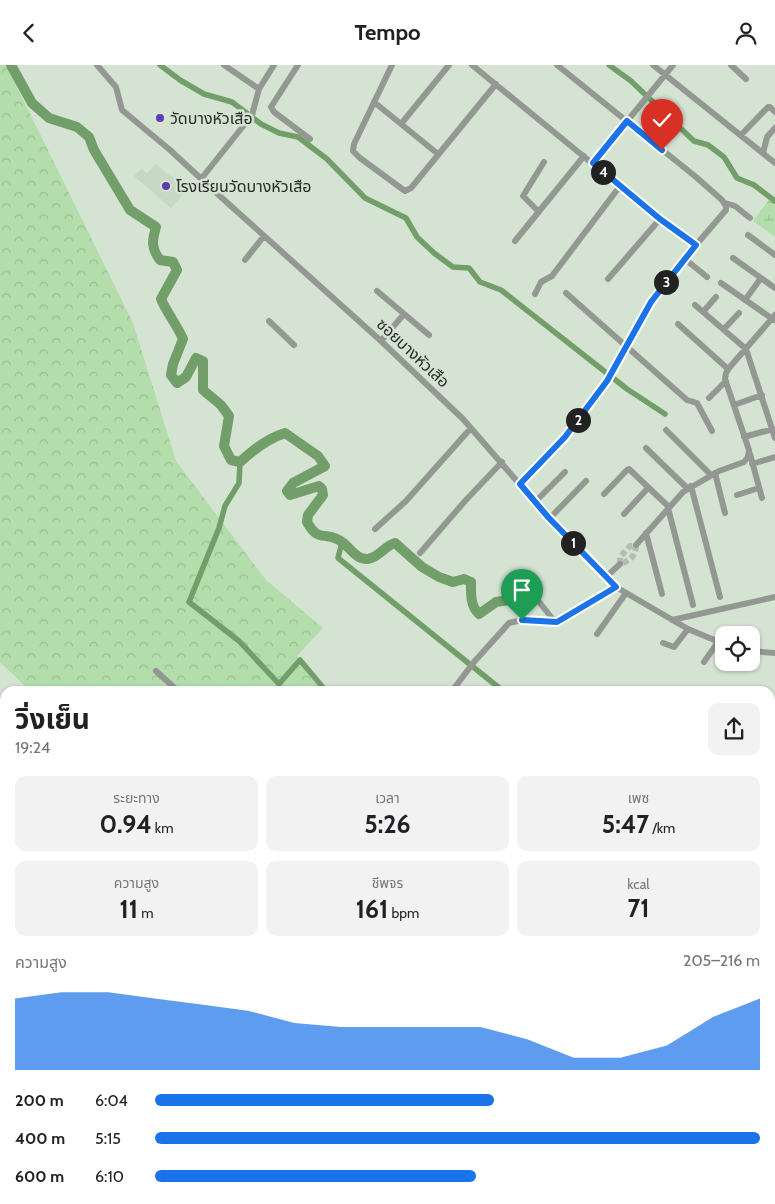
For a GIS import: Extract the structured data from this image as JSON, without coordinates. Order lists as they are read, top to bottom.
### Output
{
  "streets": {
    "street": ["ซอยบางหัวเสือ"]
  },
  "places": ["วัดบางหัวเสือ", "โรงเรียนวัดบางหัวเสือ"],
  "page": {
    "header": "Tempo",
    "pins": [
      "4",
      "3",
      "2",
      "1"
    ],
    "heading": ["วิ่งเย็น", "19:24"],
    "stats": [
      ["ระยะทาง", "0.94 km"],
      ["เวลา", "5:26"],
      ["เพซ", "5:47 /km"],
      ["ความสูง", "11 m"],
      ["ชีพจร", "161 bpm"],
      ["kcal", "71"]
    ],
    "chart": ["ความสูง", "205–216 m"],
    "list": [
      {
        "name": "200 m",
        "note": "6:04"
      },
      {
        "name": "400 m",
        "note": "5:15"
      },
      {
        "name": "600 m",
        "note": "6:10"
      }
    ]
  }
}
